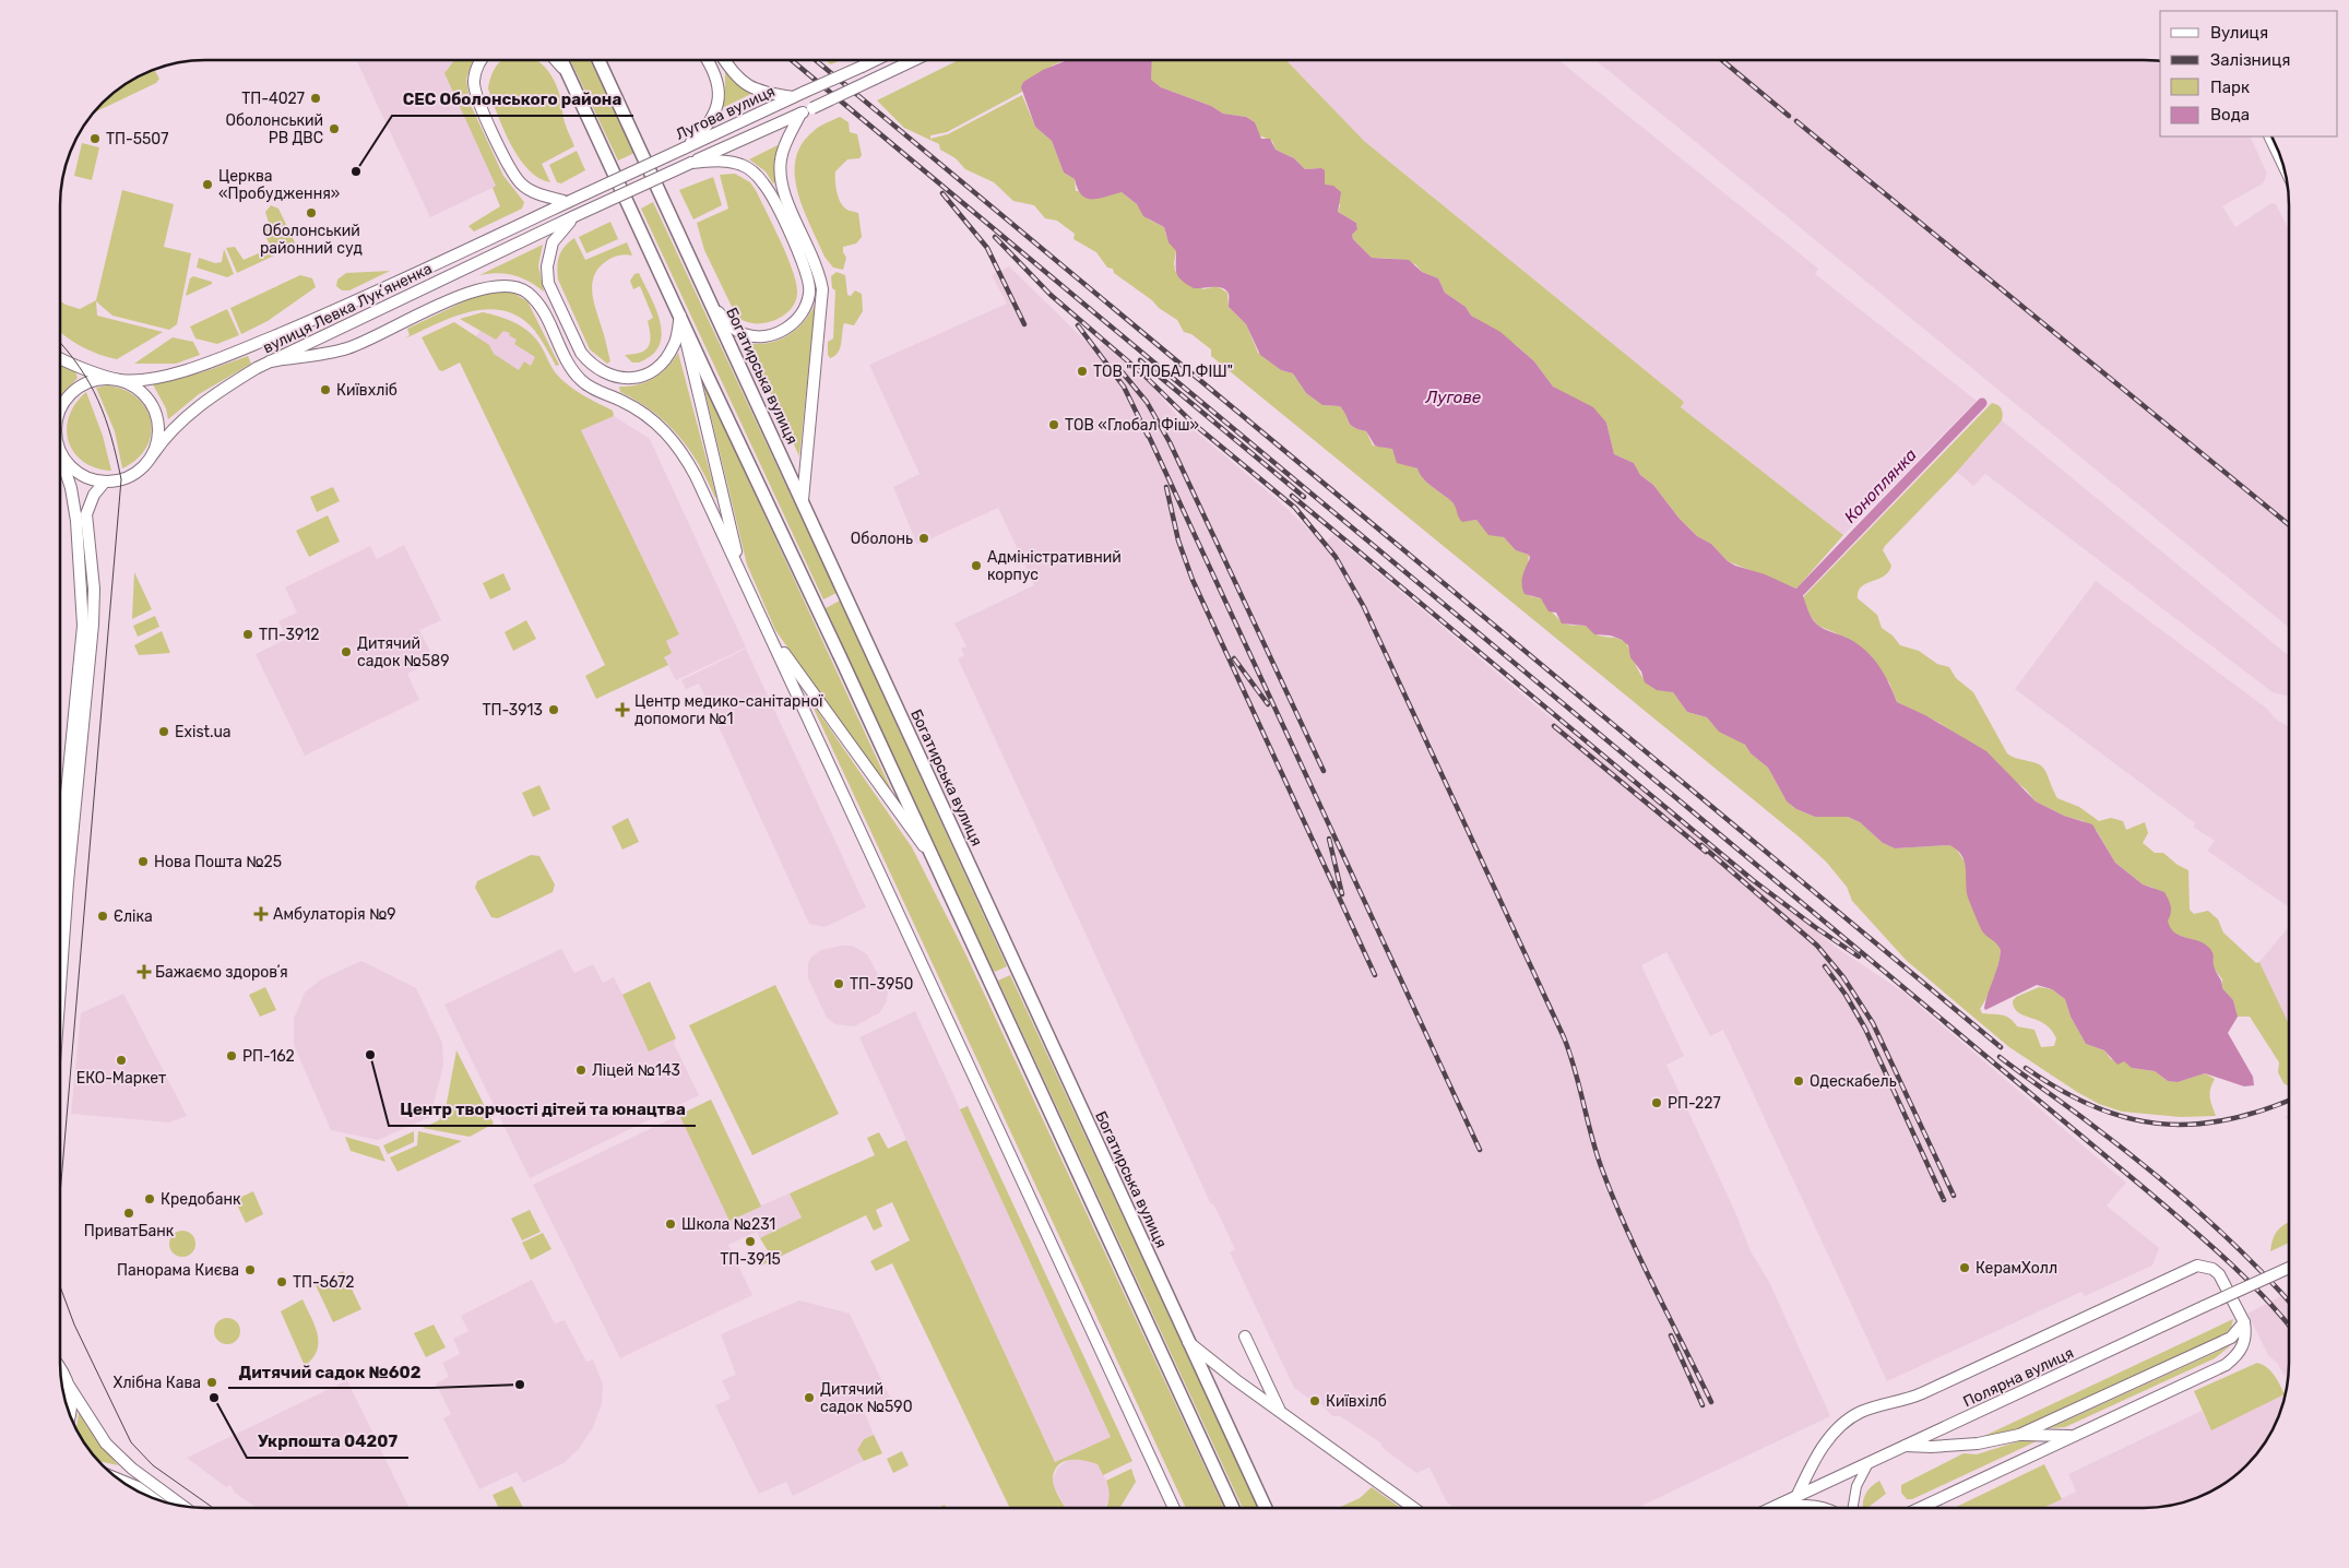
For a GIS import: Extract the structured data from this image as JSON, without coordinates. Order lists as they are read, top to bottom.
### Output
{
  "streets": {
    "main road": [
      "Лугова вулиця",
      "вулиця Левка Лукʼяненка",
      "Богатирська вулиця",
      "Полярна вулиця"
    ]
  },
  "crossings": [
    ["Лугова вулиця", "вулиця Левка Лукʼяненка"]
  ],
  "water": ["Лугове", "Коноплянка"],
  "places": {
    "other": [
      "ТП-4027",
      "Оболонський РВ ДВС",
      "ТП-5507",
      "СЕС Оболонського района",
      "Церква «Пробудження»",
      "Оболонський районний суд",
      "ТОВ \"ГЛОБАЛ ФІШ\"",
      "Київхліб",
      "ТОВ «Глобал Фіш»",
      "Оболонь",
      "Адміністративний корпус",
      "ТП-3912",
      "Дитячий садок №589",
      "ТП-3913",
      "Exist.ua",
      "Нова Пошта №25",
      "Єліка",
      "ТП-3950",
      "Центр творчості дітей та юнацтва",
      "РП-162",
      "ЕКО-Маркет",
      "Ліцей №143",
      "Одескабель",
      "РП-227",
      "Кредобанк",
      "ПриватБанк",
      "Школа №231",
      "ТП-3915",
      "КерамХолл",
      "Панорама Києва",
      "ТП-5672",
      "Хлібна Кава",
      "Дитячий садок №602",
      "Укрпошта 04207",
      "Дитячий садок №590",
      "Київхілб"
    ],
    "health": ["Центр медико-санітарної допомоги №1", "Амбулаторія №9", "Бажаємо здоровʼя"]
  },
  "legend": [
    "Вулиця",
    "Залізниця",
    "Парк",
    "Вода"
  ]
}
